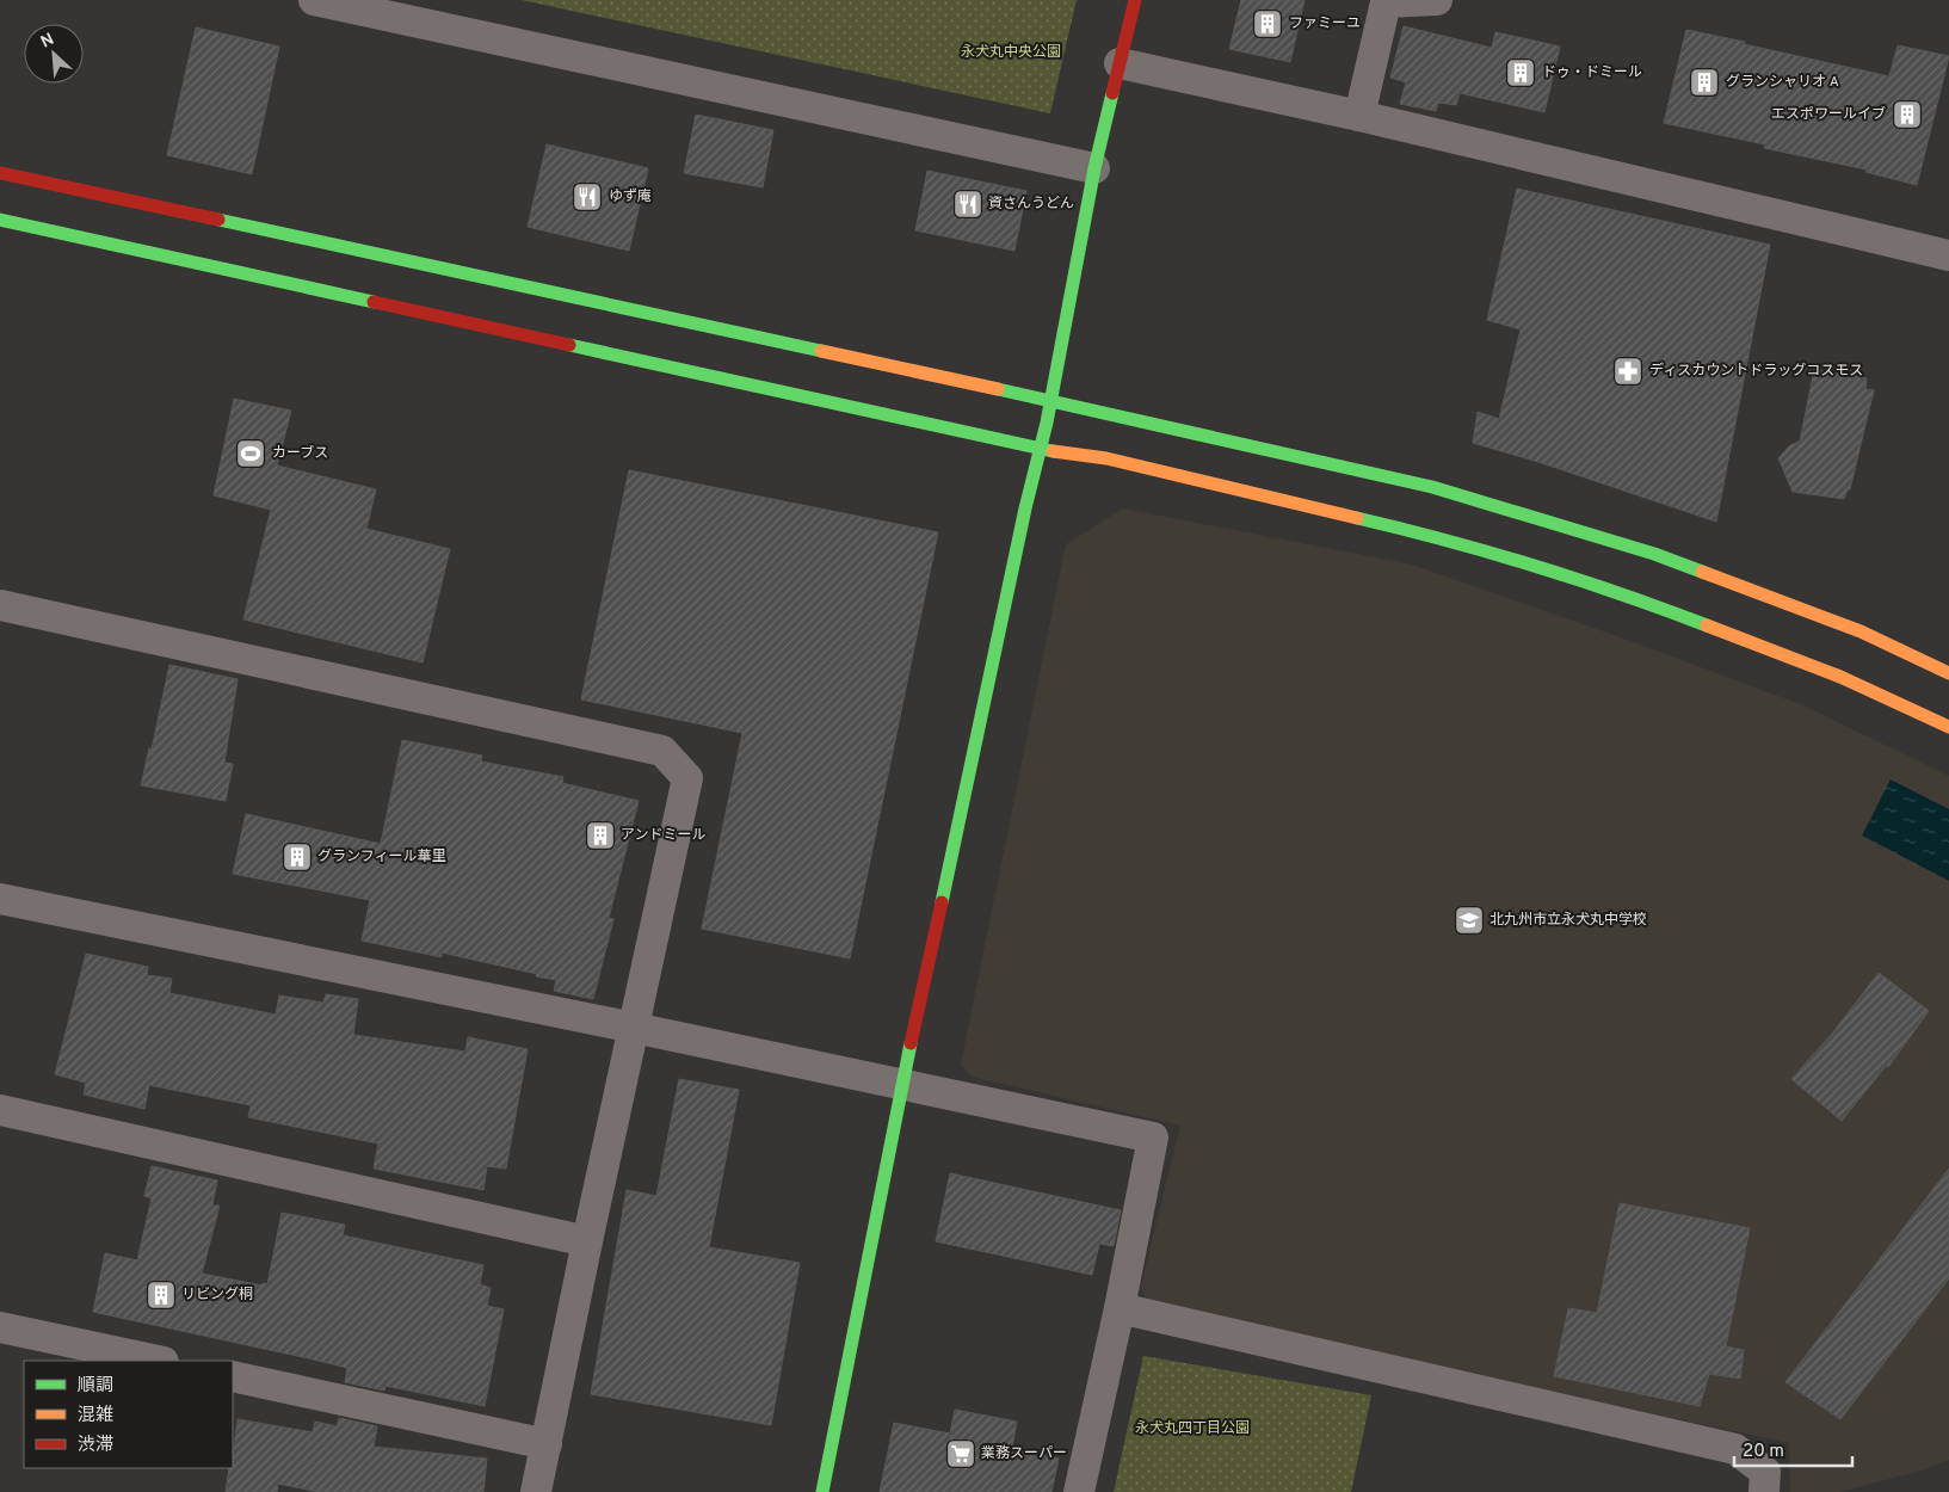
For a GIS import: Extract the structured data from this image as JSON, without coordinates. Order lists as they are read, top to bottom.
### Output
{
  "parks": ["永犬丸中央公園", "永犬丸四丁目公園"],
  "places": {
    "building": [
      "ファミーユ",
      "ドゥ・ドミール",
      "グランシャリオ A",
      "エスポワールイブ",
      "アンドミール",
      "グランフィール華里",
      "リビング桐"
    ],
    "restaurant": ["ゆず庵", "資さんうどん"],
    "pharmacy": ["ディスカウントドラッグコスモス"],
    "sports": ["カーブス"],
    "school or university": ["北九州市立永犬丸中学校"],
    "supermarket": ["業務スーパー"]
  },
  "legend": ["順調", "混雑", "渋滞"],
  "scale_bar": "20 m",
  "north": "top left"
}
